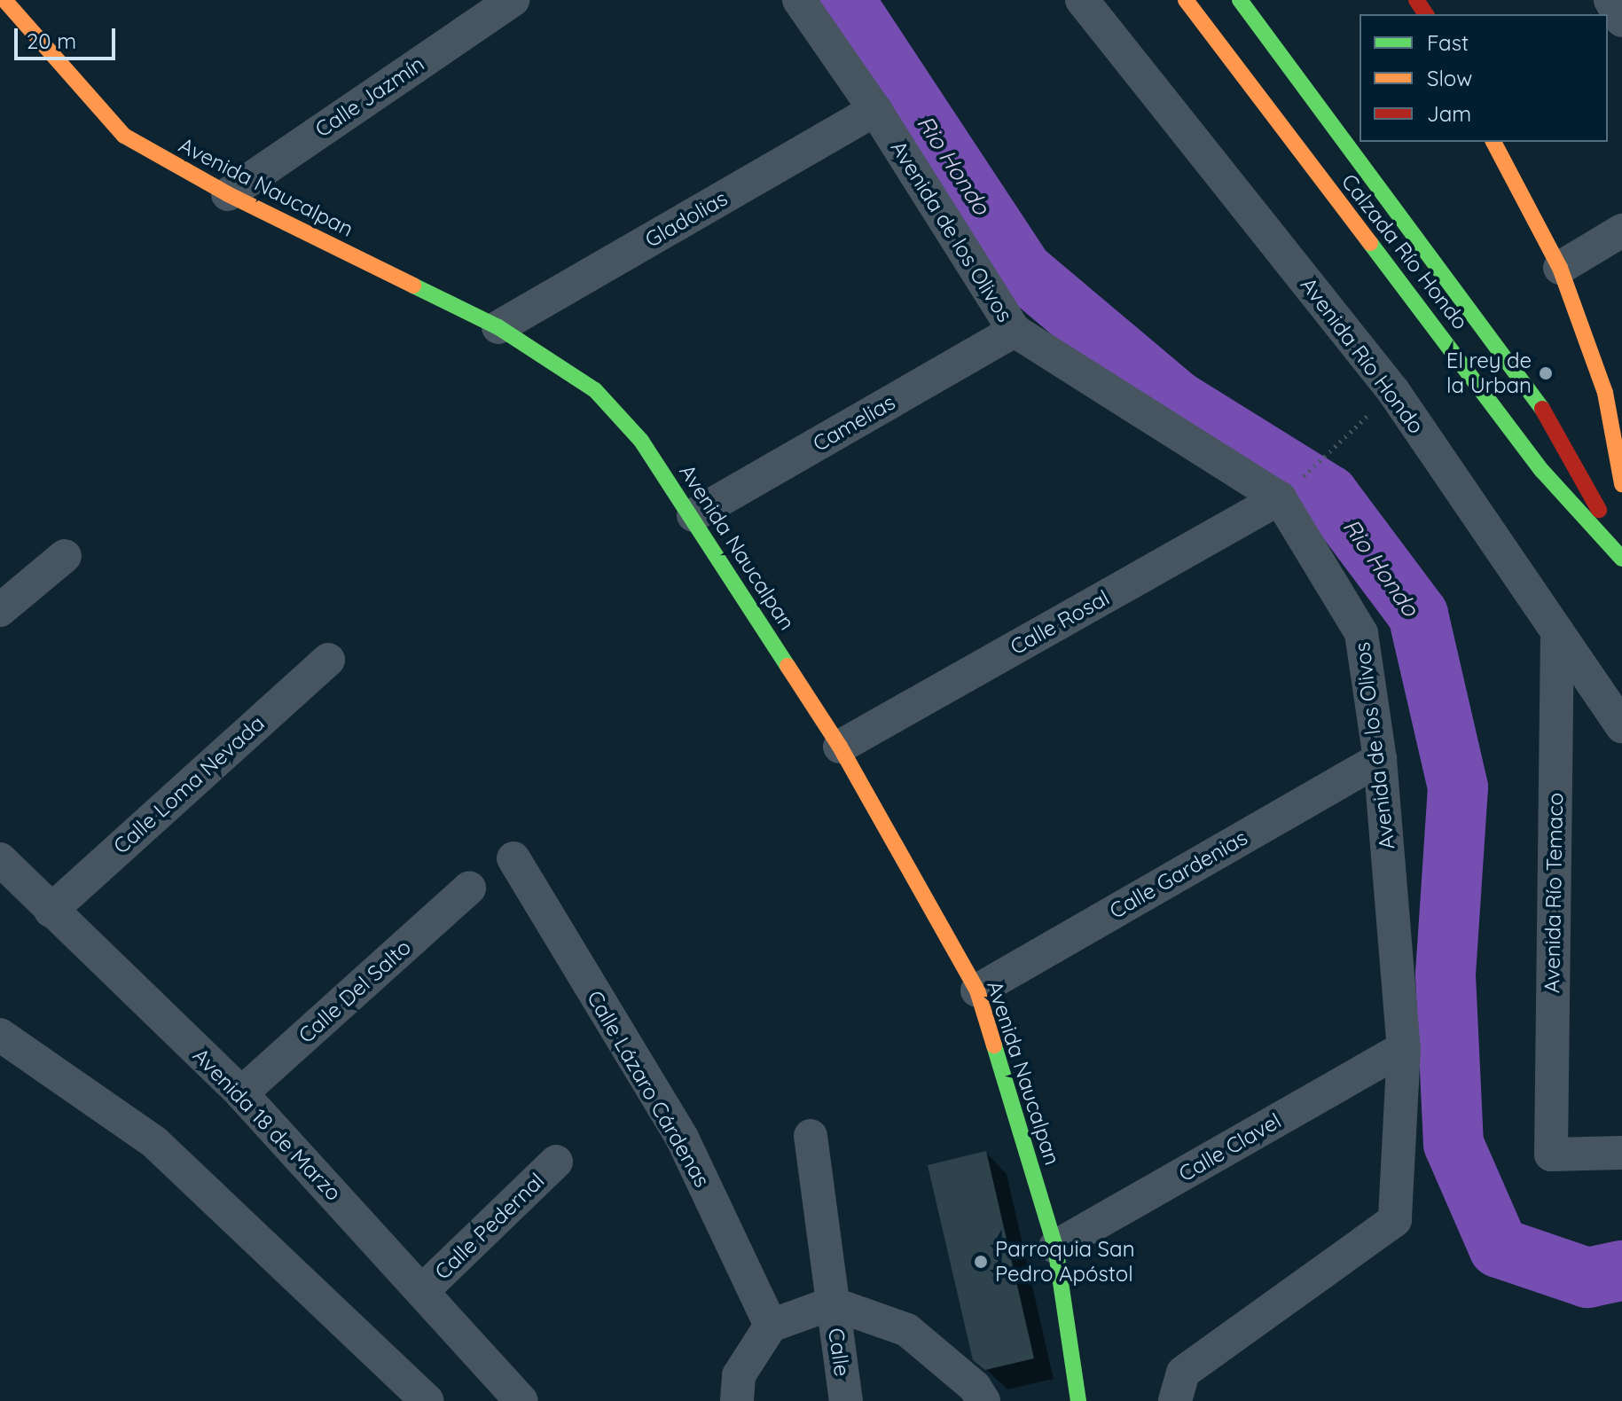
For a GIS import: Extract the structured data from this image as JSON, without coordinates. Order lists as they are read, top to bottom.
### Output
{
  "streets": {
    "main road": ["Avenida Naucalpan", "Calzada Río Hondo"],
    "street": [
      "Calle Jazmín",
      "Gladolias",
      "Avenida de los Olivos",
      "Avenida Río Hondo",
      "Camelias",
      "Calle Rosal",
      "Calle Loma Nevada",
      "Calle Gardenias",
      "Avenida Río Temaco",
      "Calle Del Salto",
      "Calle Lázaro Cárdenas",
      "Avenida 18 de Marzo",
      "Calle Clavel",
      "Calle Pedernal",
      "Calle"
    ]
  },
  "crossings": [
    ["Calle Jazmín", "Avenida Naucalpan"],
    ["Avenida Naucalpan", "Gladolias"],
    ["Avenida Naucalpan", "Camelias"],
    ["Avenida Naucalpan", "Calle Rosal"],
    ["Avenida Naucalpan", "Calle Gardenias"],
    ["Avenida Naucalpan", "Calle Clavel"],
    ["Gladolias", "Avenida de los Olivos"],
    ["Avenida de los Olivos", "Camelias"],
    ["Avenida de los Olivos", "Calle Rosal"],
    ["Avenida de los Olivos", "Calle Gardenias"],
    ["Avenida de los Olivos", "Calle Clavel"],
    ["Avenida Río Hondo", "Avenida Río Temaco"],
    ["Calle Loma Nevada", "Avenida 18 de Marzo"],
    ["Calle Del Salto", "Avenida 18 de Marzo"],
    ["Avenida 18 de Marzo", "Calle Pedernal"]
  ],
  "water": ["Rio Hondo"],
  "places": ["El rey de la Urban", "Parroquia San Pedro Apóstol"],
  "legend": ["Fast", "Slow", "Jam"],
  "scale_bar": "20 m"
}
